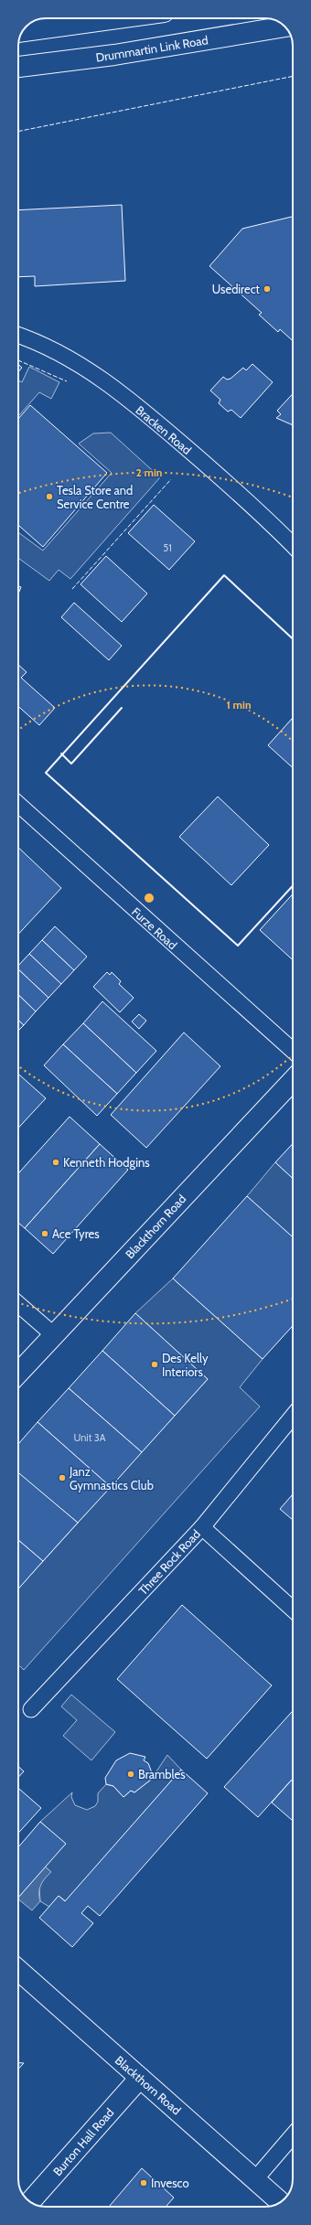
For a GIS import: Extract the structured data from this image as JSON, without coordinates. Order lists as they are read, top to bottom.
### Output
{
  "streets": {
    "street": [
      "Drummartin Link Road",
      "Bracken Road",
      "Furze Road",
      "Blackthorn Road",
      "Three Rock Road",
      "Burton Hall Road"
    ]
  },
  "crossings": [
    ["Blackthorn Road", "Burton Hall Road"]
  ],
  "places": [
    "Usedirect",
    "Tesla Store and Service Centre",
    "Kenneth Hodgins",
    "Ace Tyres",
    "Des Kelly Interiors",
    "Janz Gymnastics Club",
    "Brambles",
    "Invesco"
  ],
  "house_numbers": ["51", "Unit 3A"],
  "rings": ["2 min", "1 min"]
}
